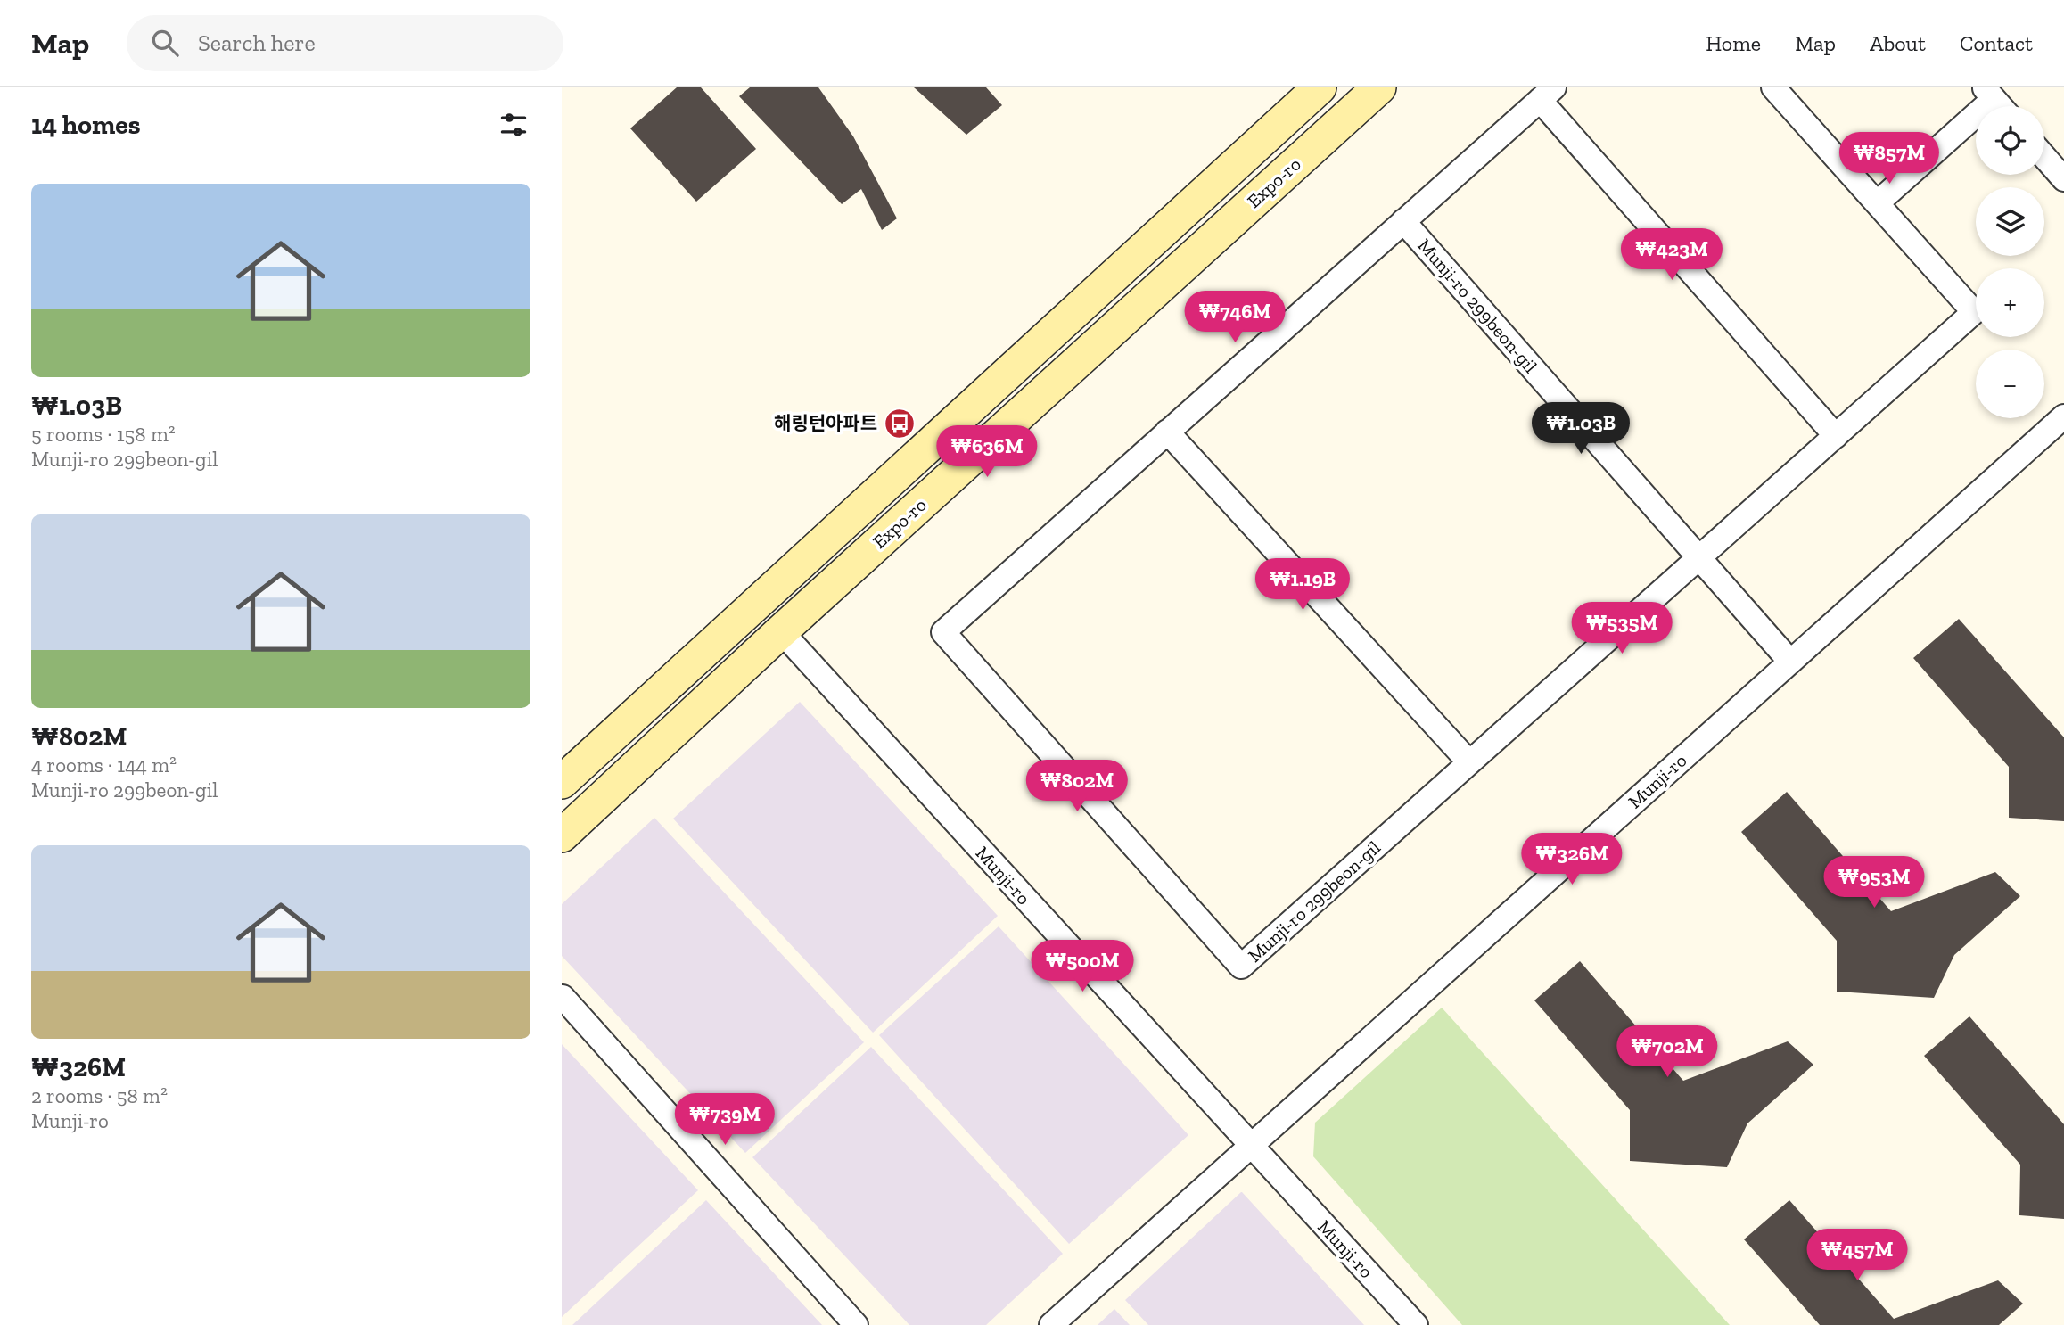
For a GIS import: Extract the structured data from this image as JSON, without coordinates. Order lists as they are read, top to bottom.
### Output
{
  "streets": {
    "main road": ["Expo-ro"],
    "street": ["Munji-ro 299beon-gil", "Munji-ro"]
  },
  "crossings": [
    ["Expo-ro", "Munji-ro"],
    ["Munji-ro 299beon-gil", "Munji-ro"]
  ],
  "places": {
    "bus stop": ["해링턴아파트"]
  },
  "page": {
    "header": "Map",
    "search": "Search here",
    "nav": [
      "Home",
      "Map",
      "About",
      "Contact"
    ],
    "heading": "14 homes",
    "map_buttons": ["+", "−"],
    "price": [
      "₩857M",
      "₩423M",
      "₩746M",
      "₩1.03B",
      "₩636M",
      "₩1.19B",
      "₩535M",
      "₩802M",
      "₩326M",
      "₩953M",
      "₩500M",
      "₩702M",
      "₩739M",
      "₩457M"
    ],
    "list": [
      {
        "name": "₩1.03B",
        "note": "5 rooms · 158 m² · Munji-ro 299beon-gil"
      },
      {
        "name": "₩802M",
        "note": "4 rooms · 144 m² · Munji-ro 299beon-gil"
      },
      {
        "name": "₩326M",
        "note": "2 rooms · 58 m² · Munji-ro"
      }
    ]
  }
}
